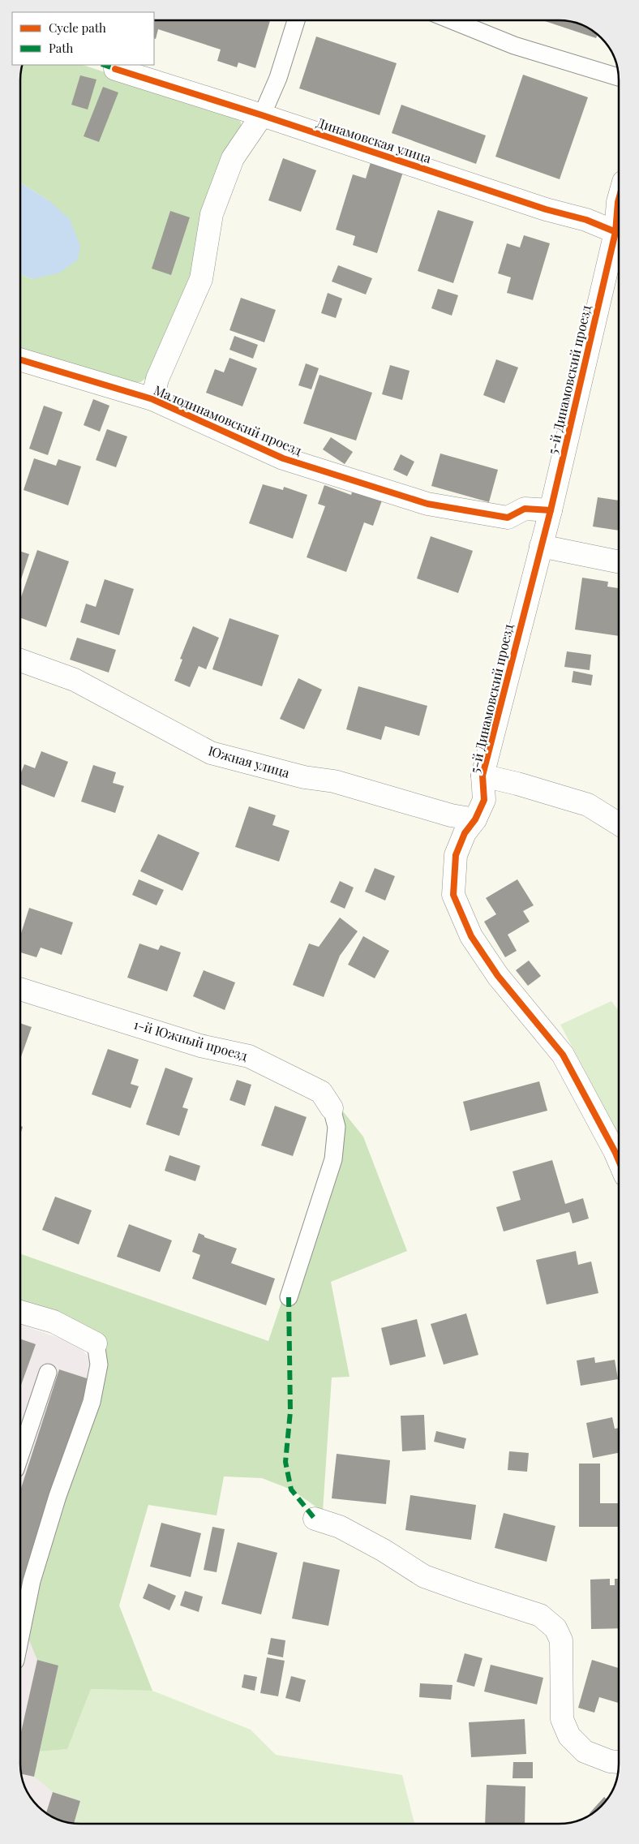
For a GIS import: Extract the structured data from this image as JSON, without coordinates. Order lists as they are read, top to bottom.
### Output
{
  "streets": {
    "street": [
      "Динамовская улица",
      "5-й Динамовский проезд",
      "Малодинамовский проезд",
      "Южная улица",
      "1-й Южный проезд"
    ]
  },
  "crossings": [
    ["5-й Динамовский проезд", "Малодинамовский проезд"],
    ["5-й Динамовский проезд", "Южная улица"]
  ],
  "legend": ["Cycle path", "Path"]
}
